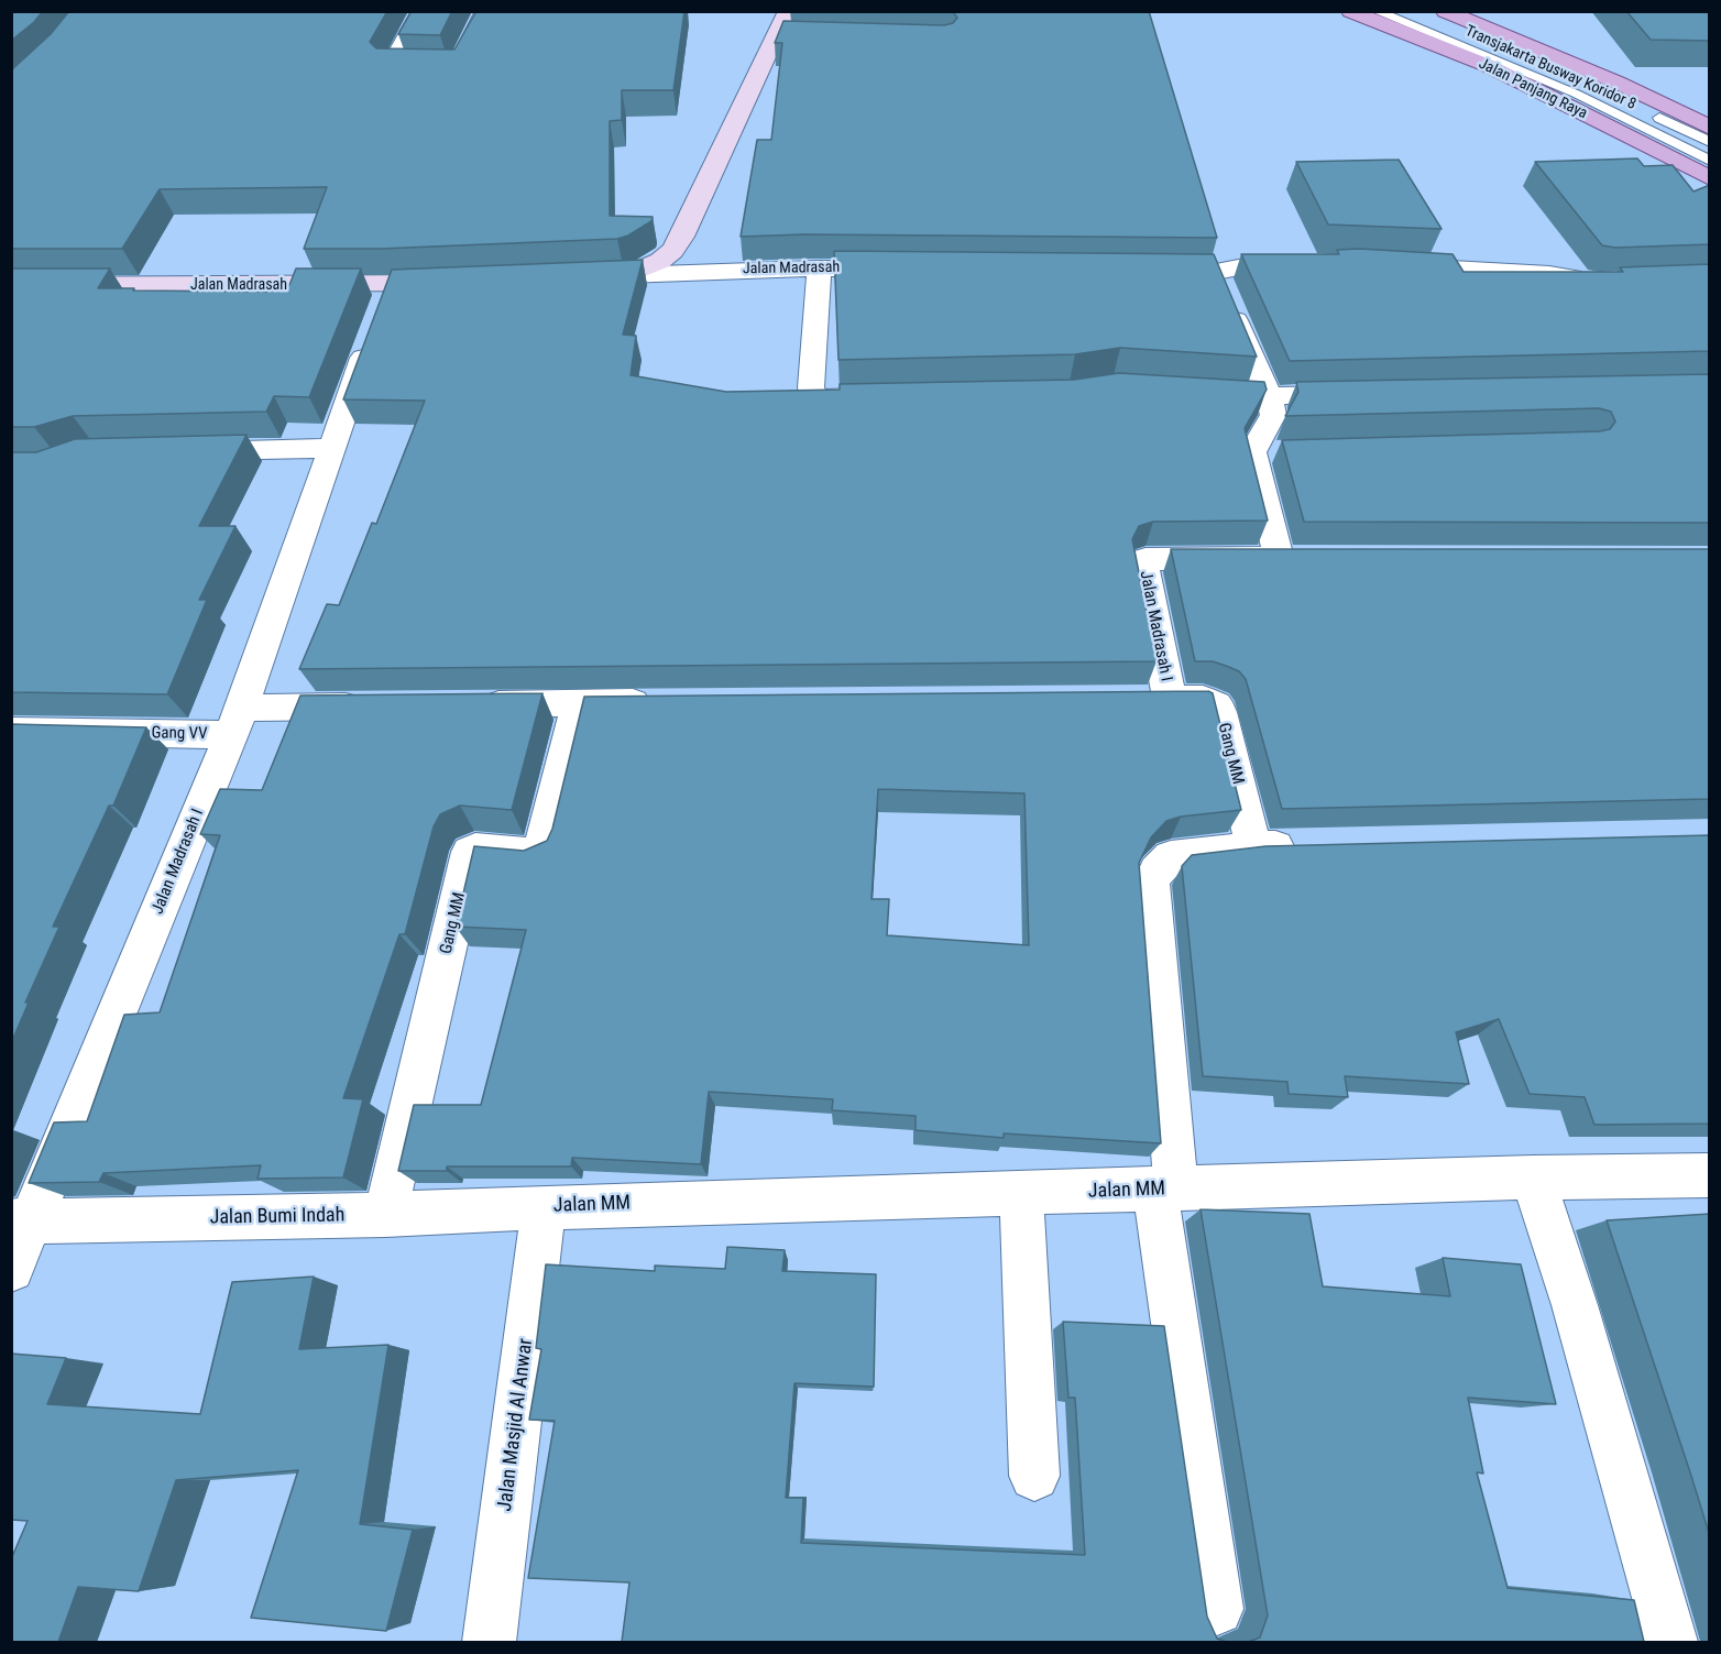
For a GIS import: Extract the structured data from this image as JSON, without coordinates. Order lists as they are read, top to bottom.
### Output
{
  "streets": {
    "main road": ["Jalan Panjang Raya"],
    "street": [
      "Jalan Madrasah",
      "Jalan Madrasah I",
      "Gang VV",
      "Gang MM",
      "Jalan MM",
      "Jalan Bumi Indah",
      "Jalan Masjid Al Anwar"
    ],
    "lane": ["Transjakarta Busway Koridor 8"]
  },
  "crossings": [
    ["Jalan Madrasah", "Jalan Madrasah I"],
    ["Jalan Madrasah I", "Gang VV"],
    ["Jalan Madrasah I", "Gang MM"],
    ["Jalan Madrasah I", "Jalan Bumi Indah"],
    ["Gang MM", "Jalan Bumi Indah"],
    ["Jalan MM", "Jalan Bumi Indah"],
    ["Jalan MM", "Jalan Masjid Al Anwar"],
    ["Jalan Bumi Indah", "Jalan Masjid Al Anwar"]
  ]
}
